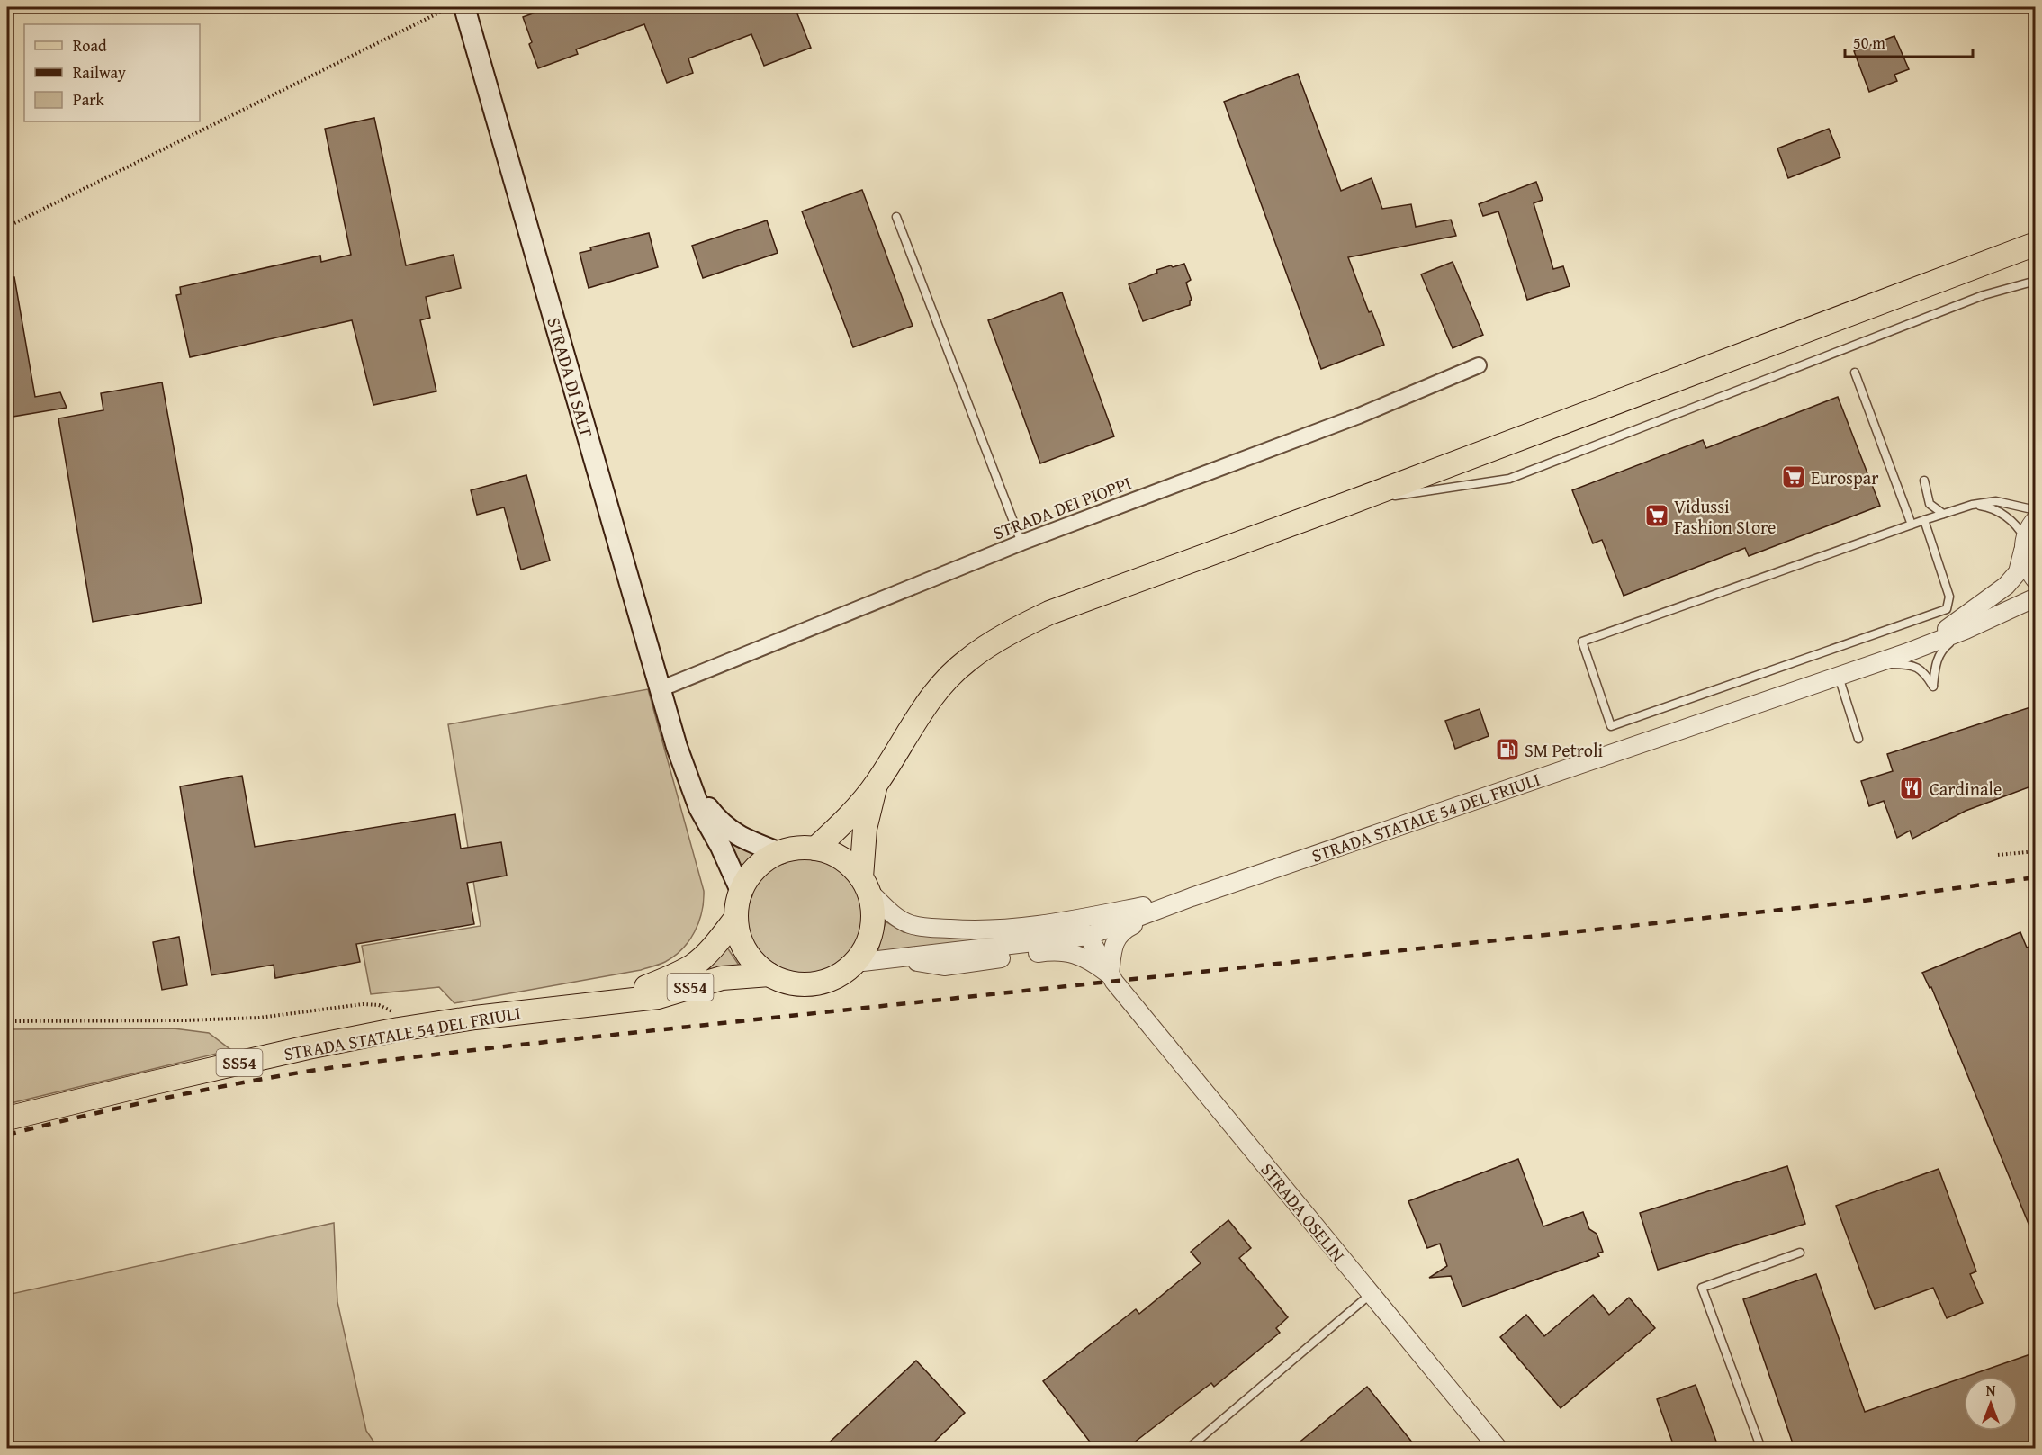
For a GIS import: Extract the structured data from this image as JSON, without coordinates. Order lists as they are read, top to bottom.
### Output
{
  "streets": {
    "main road": ["STRADA DI SALT", "STRADA STATALE 54 DEL FRIULI", "SS54"],
    "street": ["STRADA DEI PIOPPI", "STRADA OSELIN"]
  },
  "crossings": [
    ["STRADA DI SALT", "STRADA DEI PIOPPI"],
    ["STRADA STATALE 54 DEL FRIULI", "STRADA OSELIN"]
  ],
  "places": {
    "supermarket": ["Eurospar", "Vidussi Fashion Store"],
    "fuel station": ["SM Petroli"],
    "restaurant": ["Cardinale"]
  },
  "legend": ["Road", "Railway", "Park"],
  "scale_bar": "50 m",
  "north": "top"
}
